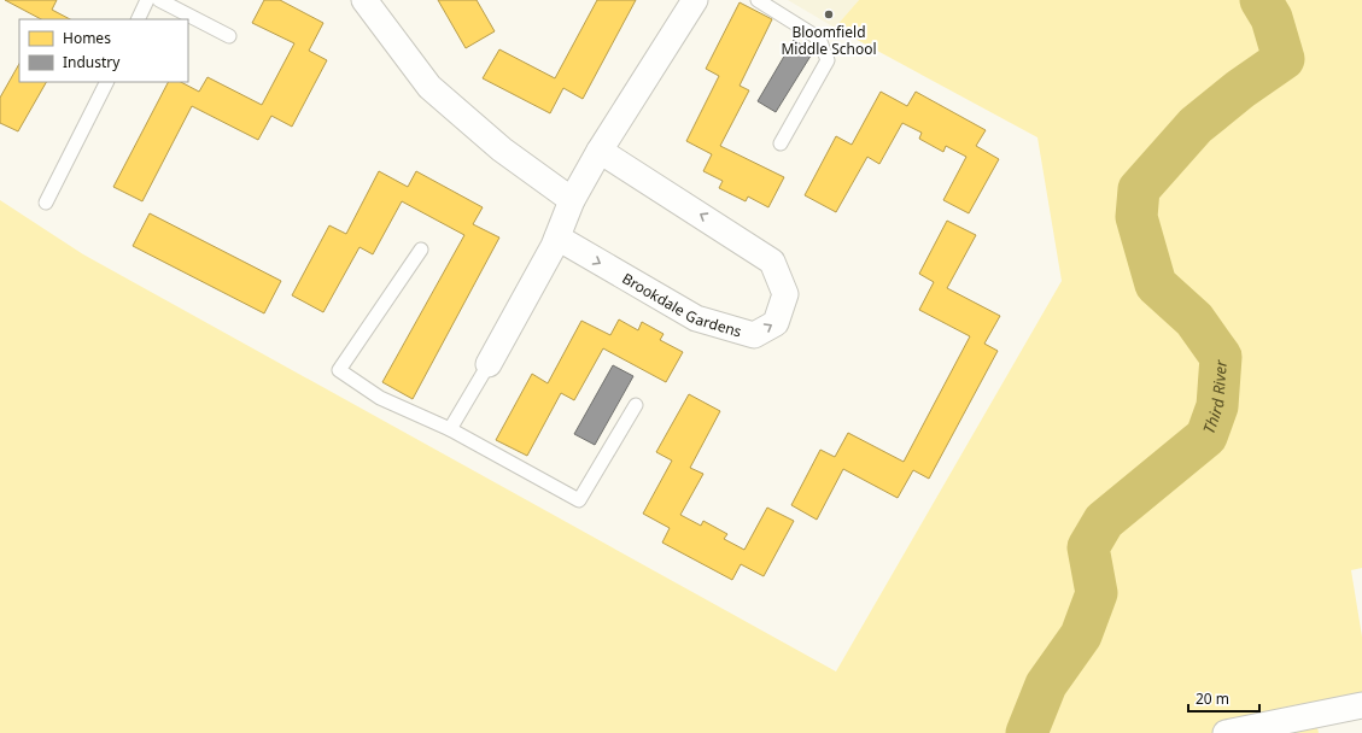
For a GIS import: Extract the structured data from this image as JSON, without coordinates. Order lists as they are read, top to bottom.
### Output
{
  "streets": {
    "street": ["Brookdale Gardens"]
  },
  "water": ["Third River"],
  "places": ["Bloomfield Middle School"],
  "legend": ["Homes", "Industry"],
  "scale_bar": "20 m"
}
